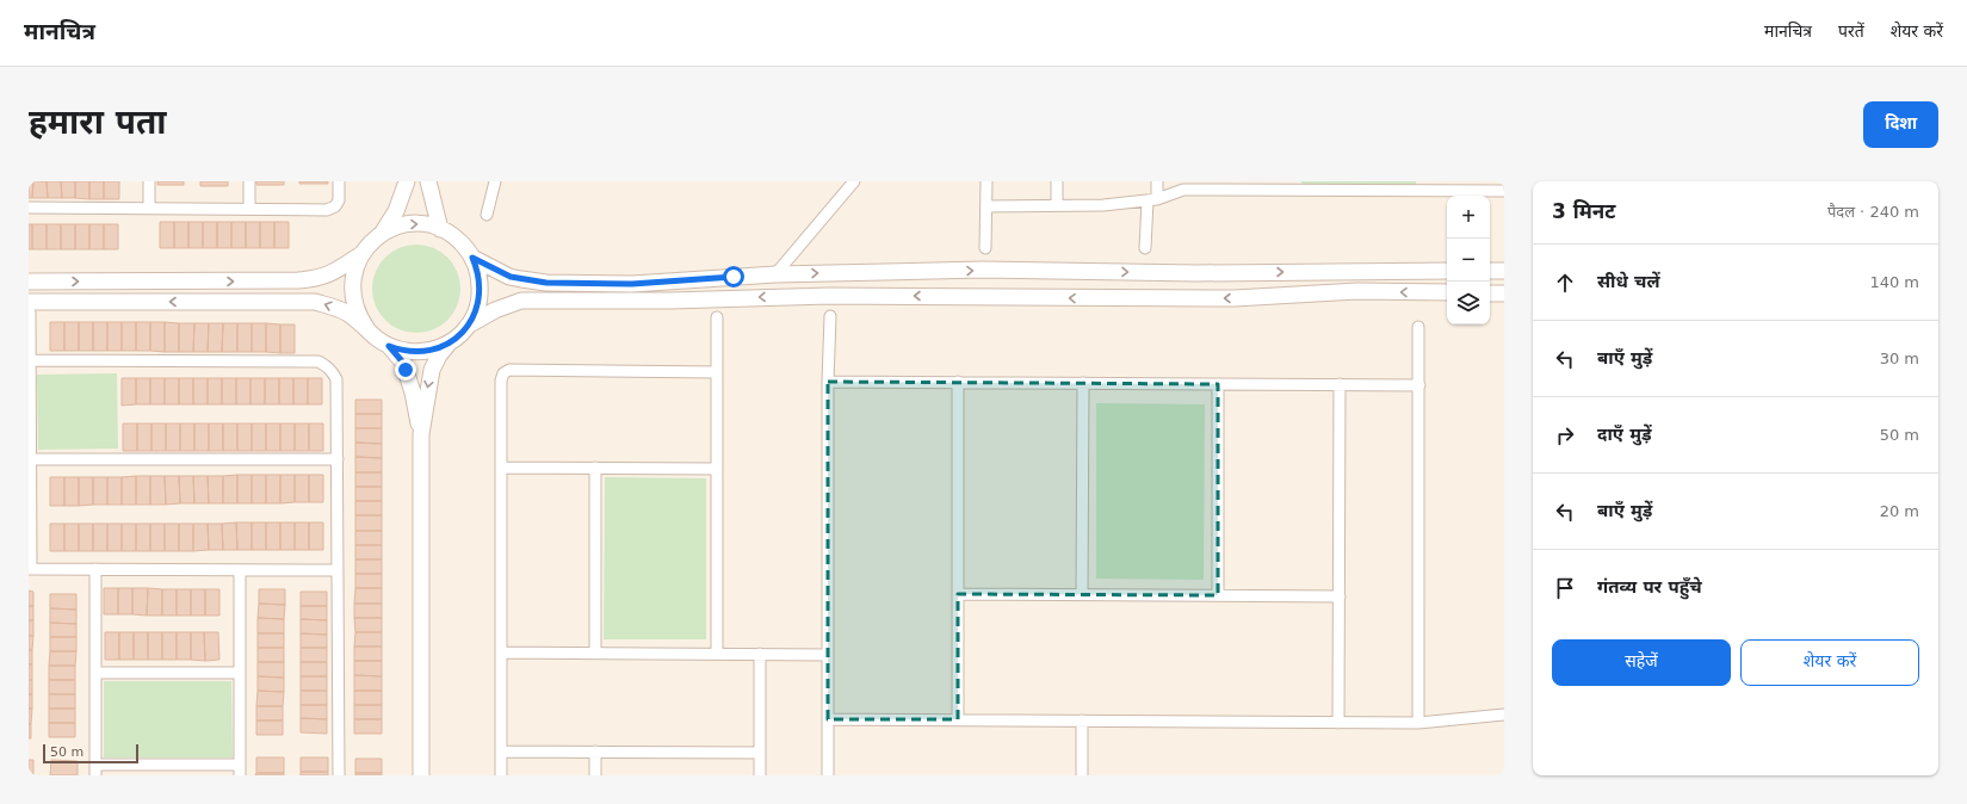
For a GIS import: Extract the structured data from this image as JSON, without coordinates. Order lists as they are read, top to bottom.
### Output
{
  "scale_bar": "50 m",
  "page": {
    "header": "मानचित्र",
    "nav": ["मानचित्र", "परतें", "शेयर करें"],
    "buttons": [
      "दिशा",
      ["सहेजें", "शेयर करें"]
    ],
    "title": "हमारा पता",
    "heading": ["3 मिनट", "पैदल · 240 m"],
    "map_buttons": ["+", "−"],
    "list": [
      ["सीधे चलें", "140 m"],
      ["बाएँ मुड़ें", "30 m"],
      ["दाएँ मुड़ें", "50 m"],
      ["बाएँ मुड़ें", "20 m"],
      "गंतव्य पर पहुँचे"
    ],
    "scale": "50 m"
  }
}
